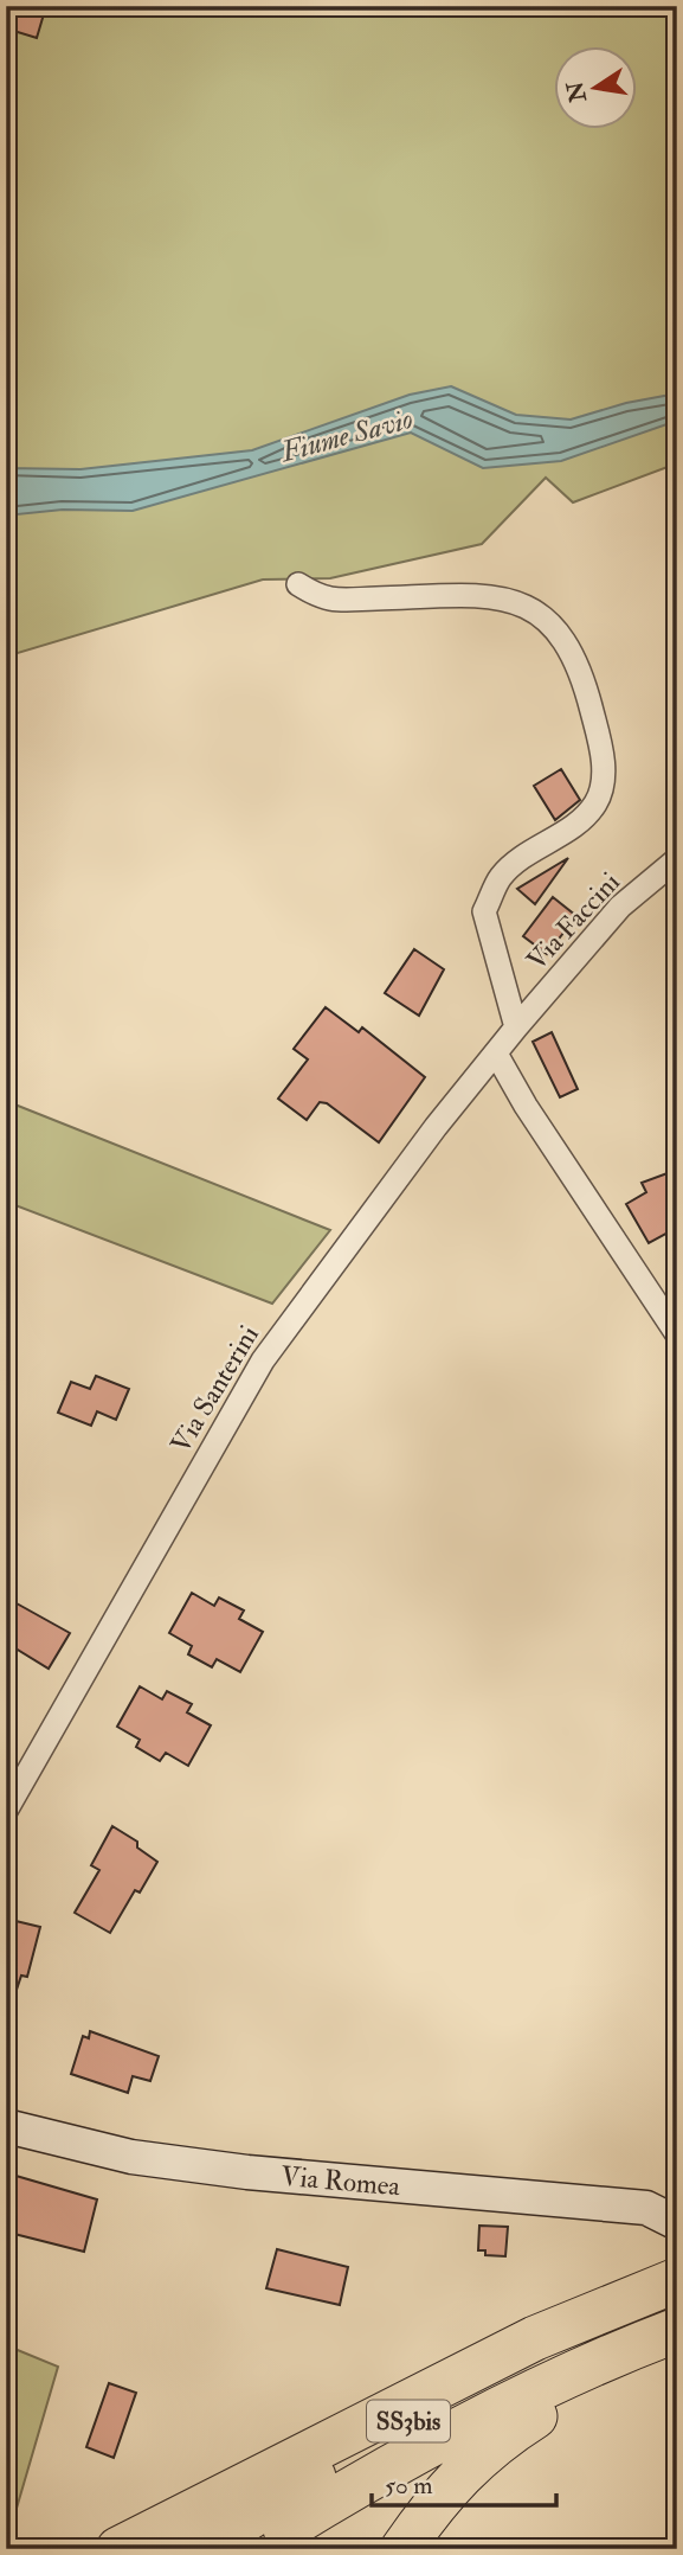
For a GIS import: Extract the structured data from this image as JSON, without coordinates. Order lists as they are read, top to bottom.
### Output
{
  "streets": {
    "highway": ["SS3bis"],
    "main road": ["Via Romea"],
    "street": ["Via Faccini", "Via Santerini"]
  },
  "crossings": [
    ["Via Faccini", "Via Santerini"]
  ],
  "water": ["Fiume Savio"],
  "scale_bar": "50 m",
  "north": "left"
}
